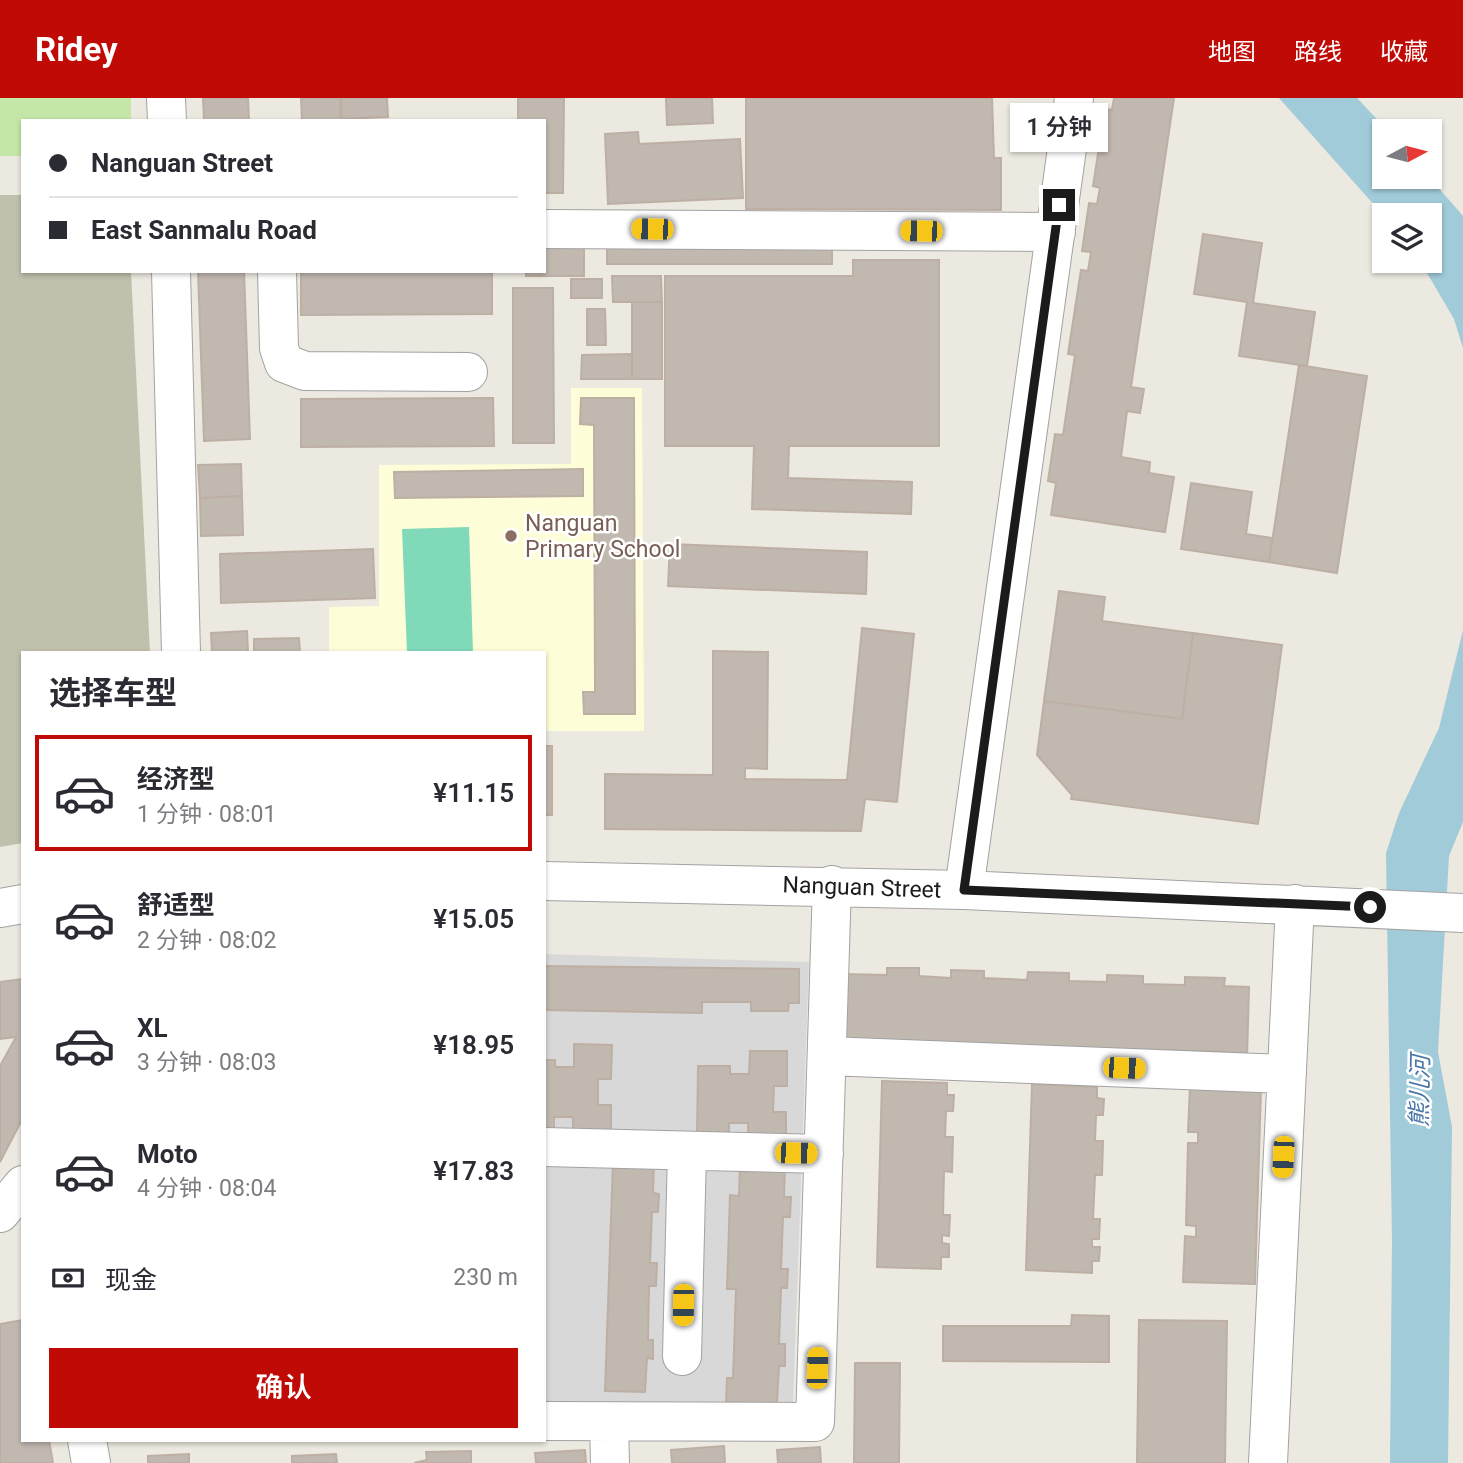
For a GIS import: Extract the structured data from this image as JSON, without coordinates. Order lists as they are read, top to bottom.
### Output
{
  "streets": {
    "street": ["Nanguan Street"]
  },
  "water": ["熊儿河"],
  "places": ["Nanguan Primary School"],
  "north": "right",
  "page": {
    "header": "Ridey",
    "nav": ["地图", "路线", "收藏"],
    "bubble": "1 分钟",
    "banner": ["Nanguan Street", "East Sanmalu Road"],
    "heading": "选择车型",
    "list": [
      {
        "name": "经济型",
        "note": "1 分钟 · 08:01",
        "value": "¥11.15"
      },
      {
        "name": "舒适型",
        "note": "2 分钟 · 08:02",
        "value": "¥15.05"
      },
      {
        "name": "XL",
        "note": "3 分钟 · 08:03",
        "value": "¥18.95"
      },
      {
        "name": "Moto",
        "note": "4 分钟 · 08:04",
        "value": "¥17.83"
      }
    ],
    "pay": ["现金", "230 m"],
    "buttons": "确认"
  }
}
